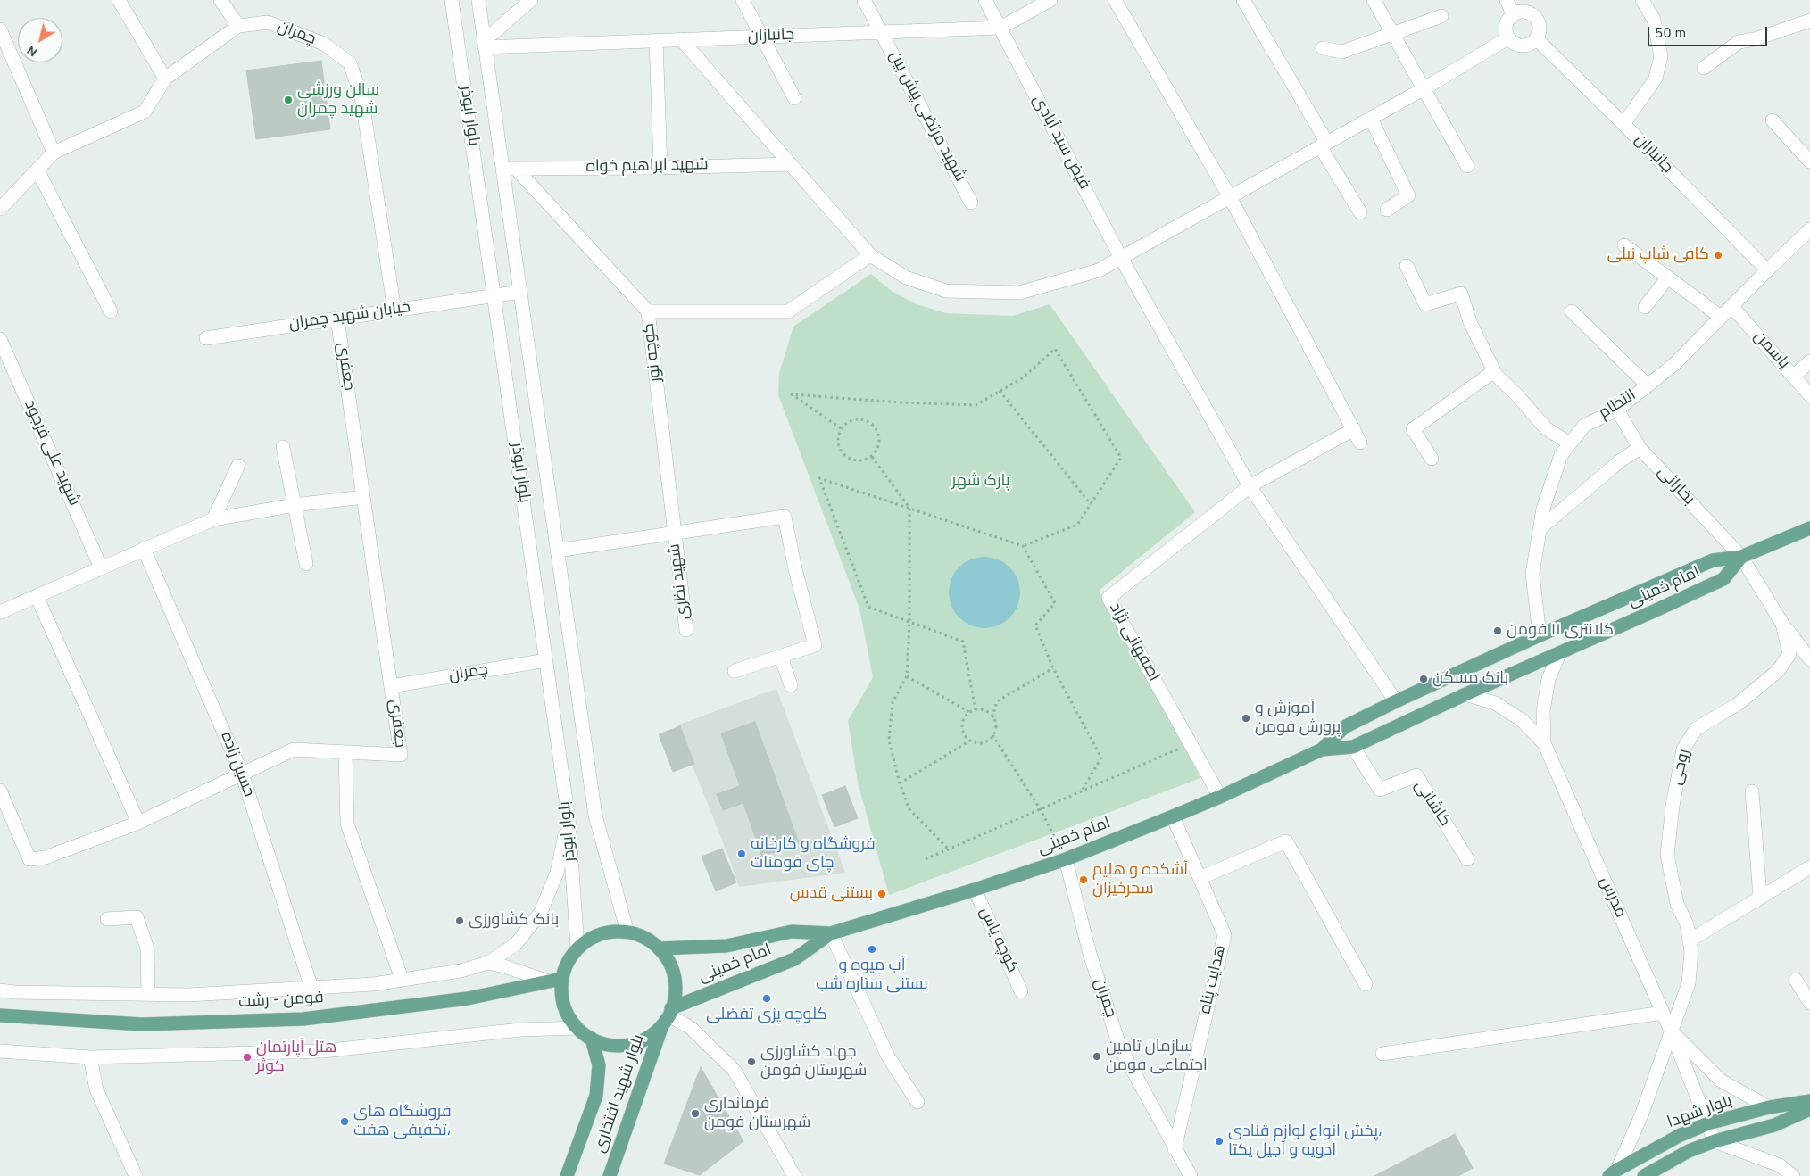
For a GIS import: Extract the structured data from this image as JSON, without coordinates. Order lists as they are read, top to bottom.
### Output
{
  "streets": {
    "main road": [
      "امام خمینی",
      "فومن - رشت",
      "بلوار شهید افتخاری",
      "بلوار شهدا"
    ],
    "street": [
      "چمران",
      "جانبازان",
      "بلوار ابوذر",
      "شهید مرتضی پیش بین",
      "فیض سید آبادی",
      "شهید ابراهیم خواه",
      "خیابان شهید چمران",
      "یاسمن",
      "کوچه نور",
      "جعفری",
      "انتظام",
      "شهید علی فرجود",
      "بخارائی",
      "شهید نظری",
      "اصفهانی نژاد",
      "حسین زاده",
      "روحی",
      "کاشانی",
      "مدرس",
      "کوچه یاس",
      "هدایت پناه"
    ]
  },
  "crossings": [
    ["چمران", "بلوار ابوذر"],
    ["چمران", "خیابان شهید چمران"],
    ["چمران", "جعفری"],
    ["چمران", "امام خمینی"],
    ["چمران", "هدایت پناه"],
    ["جانبازان", "بلوار ابوذر"],
    ["جانبازان", "شهید مرتضی پیش بین"],
    ["جانبازان", "فیض سید آبادی"],
    ["جانبازان", "انتظام"],
    ["بلوار ابوذر", "شهید ابراهیم خواه"],
    ["بلوار ابوذر", "خیابان شهید چمران"],
    ["بلوار ابوذر", "کوچه نور"],
    ["بلوار ابوذر", "امام خمینی"],
    ["بلوار ابوذر", "فومن - رشت"],
    ["بلوار ابوذر", "بلوار شهید افتخاری"],
    ["شهید ابراهیم خواه", "کوچه نور"],
    ["خیابان شهید چمران", "جعفری"],
    ["یاسمن", "انتظام"],
    ["کوچه نور", "شهید نظری"],
    ["جعفری", "حسین زاده"],
    ["انتظام", "بخارائی"],
    ["انتظام", "امام خمینی"],
    ["بخارائی", "امام خمینی"],
    ["بخارائی", "روحی"],
    ["امام خمینی", "اصفهانی نژاد"],
    ["امام خمینی", "روحی"],
    ["امام خمینی", "کاشانی"],
    ["امام خمینی", "مدرس"],
    ["امام خمینی", "کوچه یاس"],
    ["امام خمینی", "هدایت پناه"],
    ["امام خمینی", "فومن - رشت"],
    ["امام خمینی", "بلوار شهید افتخاری"],
    ["روحی", "مدرس"],
    ["روحی", "بلوار شهدا"],
    ["مدرس", "بلوار شهدا"],
    ["فومن - رشت", "بلوار شهید افتخاری"]
  ],
  "parks": ["پارک شهر"],
  "places": [
    "سالن ورزشی شهید چمران",
    "کافی شاپ نیلی",
    "کلانتری ۱۱ فومن",
    "بانک مسکن",
    "آموزش و پرورش فومن",
    "فروشگاه و کارخانه چای فومنات",
    "آشکده و هلیم سحرخیزان",
    "بستنی قدس",
    "بانک کشاورزی",
    "آب میوه و بستنی ستاره شب",
    "کلوچه پزی تفضلی",
    "سازمان تامین اجتماعی فومن",
    "هتل آپارتمان کوثر",
    "جهاد کشاورزی شهرستان فومن",
    "فرمانداری شهرستان فومن",
    "فروشگاه های تخفیفی هفت،",
    "پخش انواع لوازم قنادی، ادویه و آجیل یکتا"
  ],
  "scale_bar": "50 m",
  "north": "bottom left"
}
